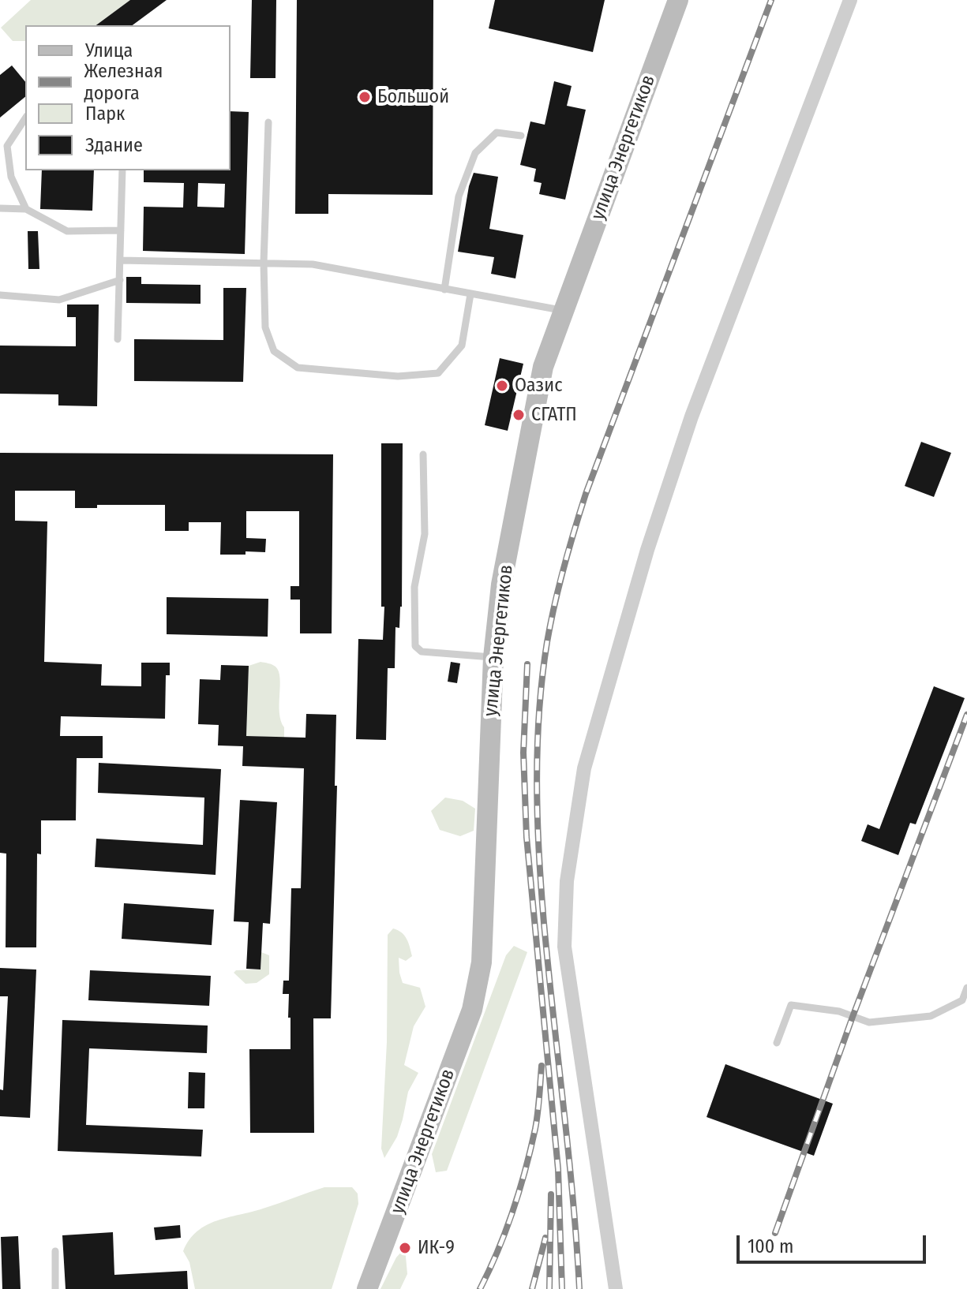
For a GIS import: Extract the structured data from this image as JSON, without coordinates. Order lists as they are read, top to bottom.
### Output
{
  "streets": {
    "street": ["улица Энергетиков"]
  },
  "places": [
    "Большой",
    "Оазис",
    "СГАТП",
    "ИК-9"
  ],
  "legend": [
    "Улица",
    "Железная дорога",
    "Парк",
    "Здание"
  ],
  "scale_bar": "100 m"
}
